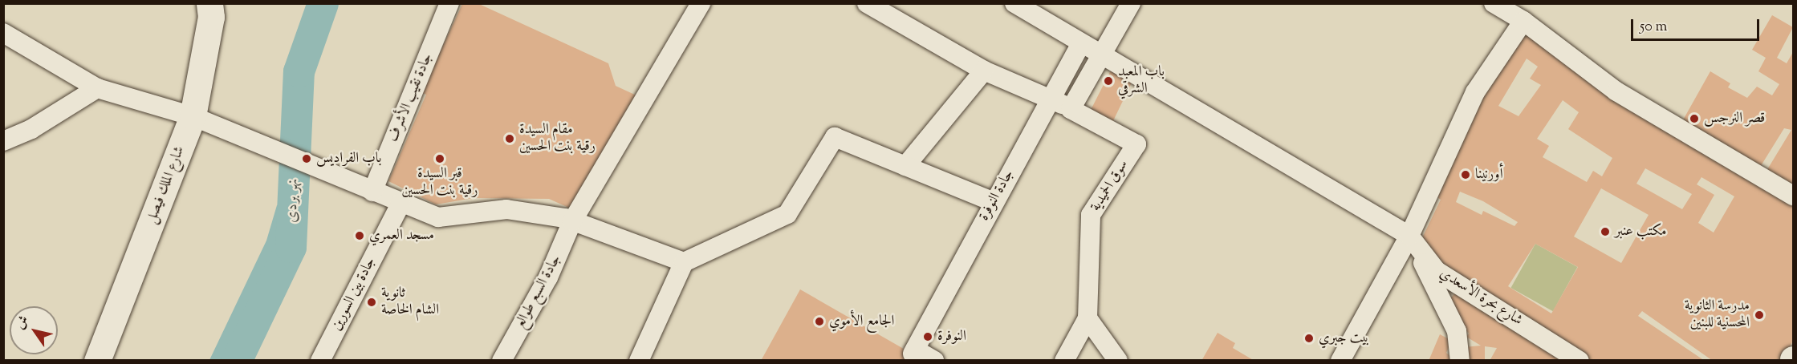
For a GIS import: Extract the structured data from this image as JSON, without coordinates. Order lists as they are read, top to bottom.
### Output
{
  "streets": {
    "street": [
      "جادة نقيب الأشرف",
      "شارع الملك فيصل",
      "سوق الحميدية",
      "جادة النوفرة",
      "جادة السبع طوالع",
      "جادة بين السورين",
      "شارع بحرة الأسعدي"
    ]
  },
  "water": ["نهر بردى"],
  "places": [
    "باب المعبد الشرقي",
    "قصر النرجس",
    "مقام السيدة رقية بنت الحسين",
    "باب الفراديس",
    "قبر السيدة رقية بنت الحسين",
    "أورنينا",
    "مكتب عنبر",
    "مسجد العمري",
    "ثانوية الشام الخاصة",
    "مدرسة الثانوية المحسنية للبنين",
    "الجامع الأموي",
    "النوفرة",
    "بيت جبري"
  ],
  "scale_bar": "50 m",
  "north": "top left"
}
